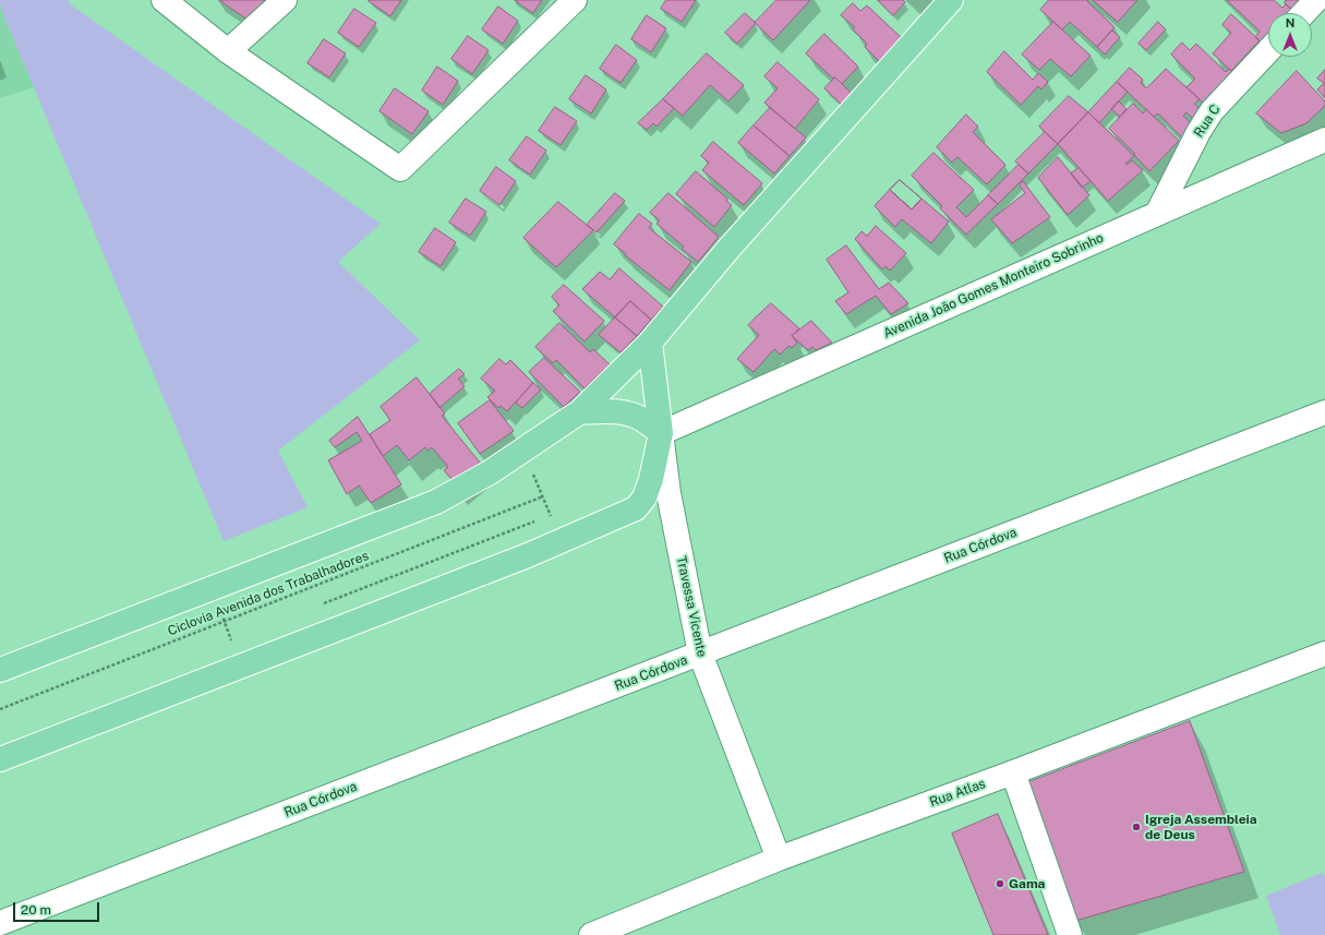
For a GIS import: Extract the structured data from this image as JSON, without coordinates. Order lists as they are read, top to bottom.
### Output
{
  "streets": {
    "main road": ["Travessa Vicente"],
    "street": [
      "Rua C",
      "Avenida João Gomes Monteiro Sobrinho",
      "Rua Córdova",
      "Rua Atlas"
    ],
    "path": ["Ciclovia Avenida dos Trabalhadores"]
  },
  "crossings": [
    ["Rua C", "Avenida João Gomes Monteiro Sobrinho"],
    ["Avenida João Gomes Monteiro Sobrinho", "Ciclovia Avenida dos Trabalhadores"],
    ["Avenida João Gomes Monteiro Sobrinho", "Travessa Vicente"],
    ["Rua Córdova", "Travessa Vicente"],
    ["Ciclovia Avenida dos Trabalhadores", "Travessa Vicente"],
    ["Travessa Vicente", "Rua Atlas"]
  ],
  "places": ["Igreja Assembleia de Deus", "Gama"],
  "scale_bar": "20 m",
  "north": "top"
}
